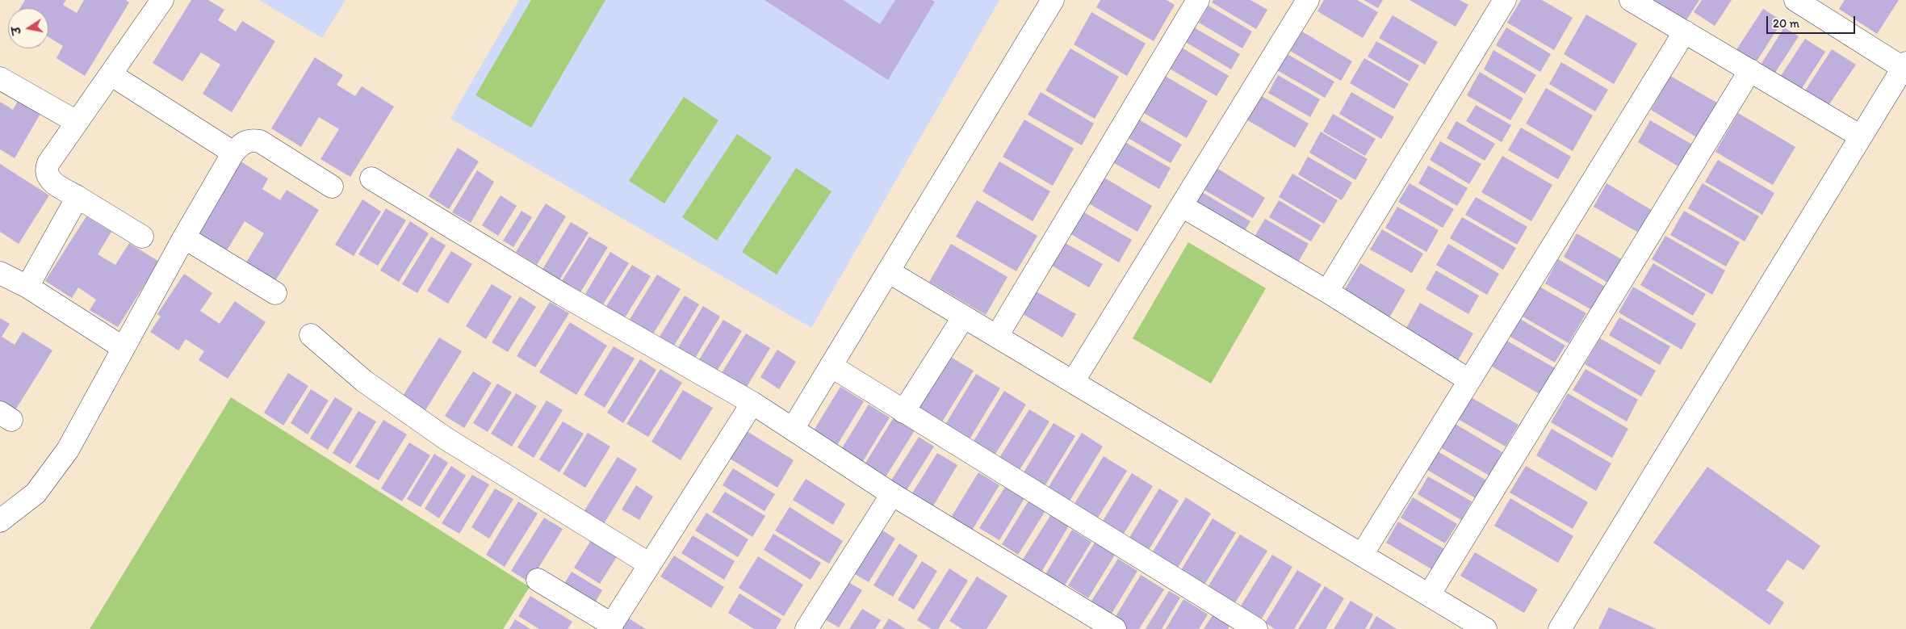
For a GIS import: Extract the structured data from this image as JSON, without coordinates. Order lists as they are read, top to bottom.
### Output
{
  "scale_bar": "20 m",
  "north": "left"
}
